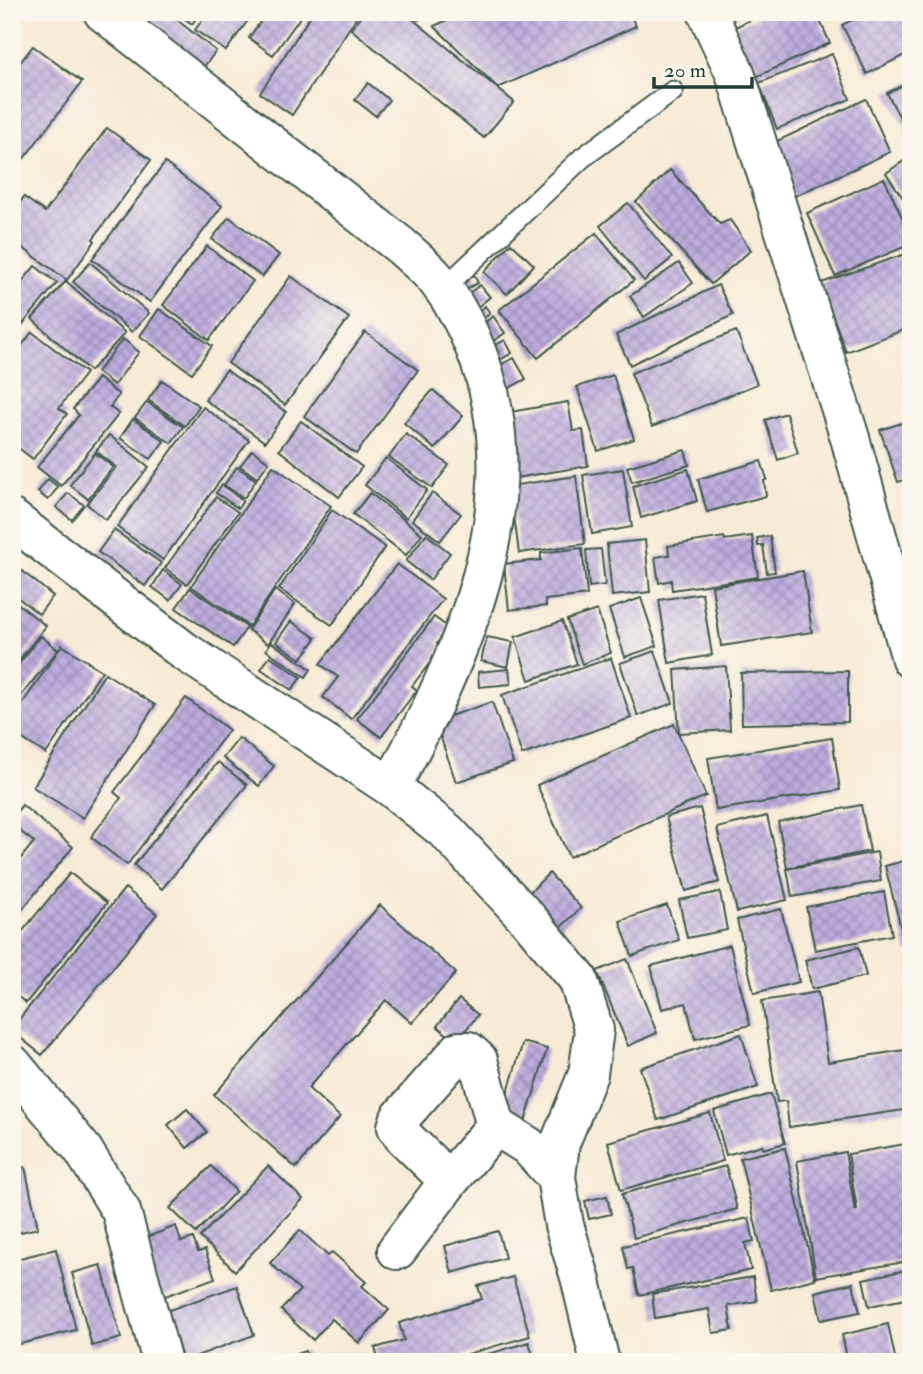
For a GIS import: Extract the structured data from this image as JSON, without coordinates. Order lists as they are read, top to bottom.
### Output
{
  "scale_bar": "20 m"
}
